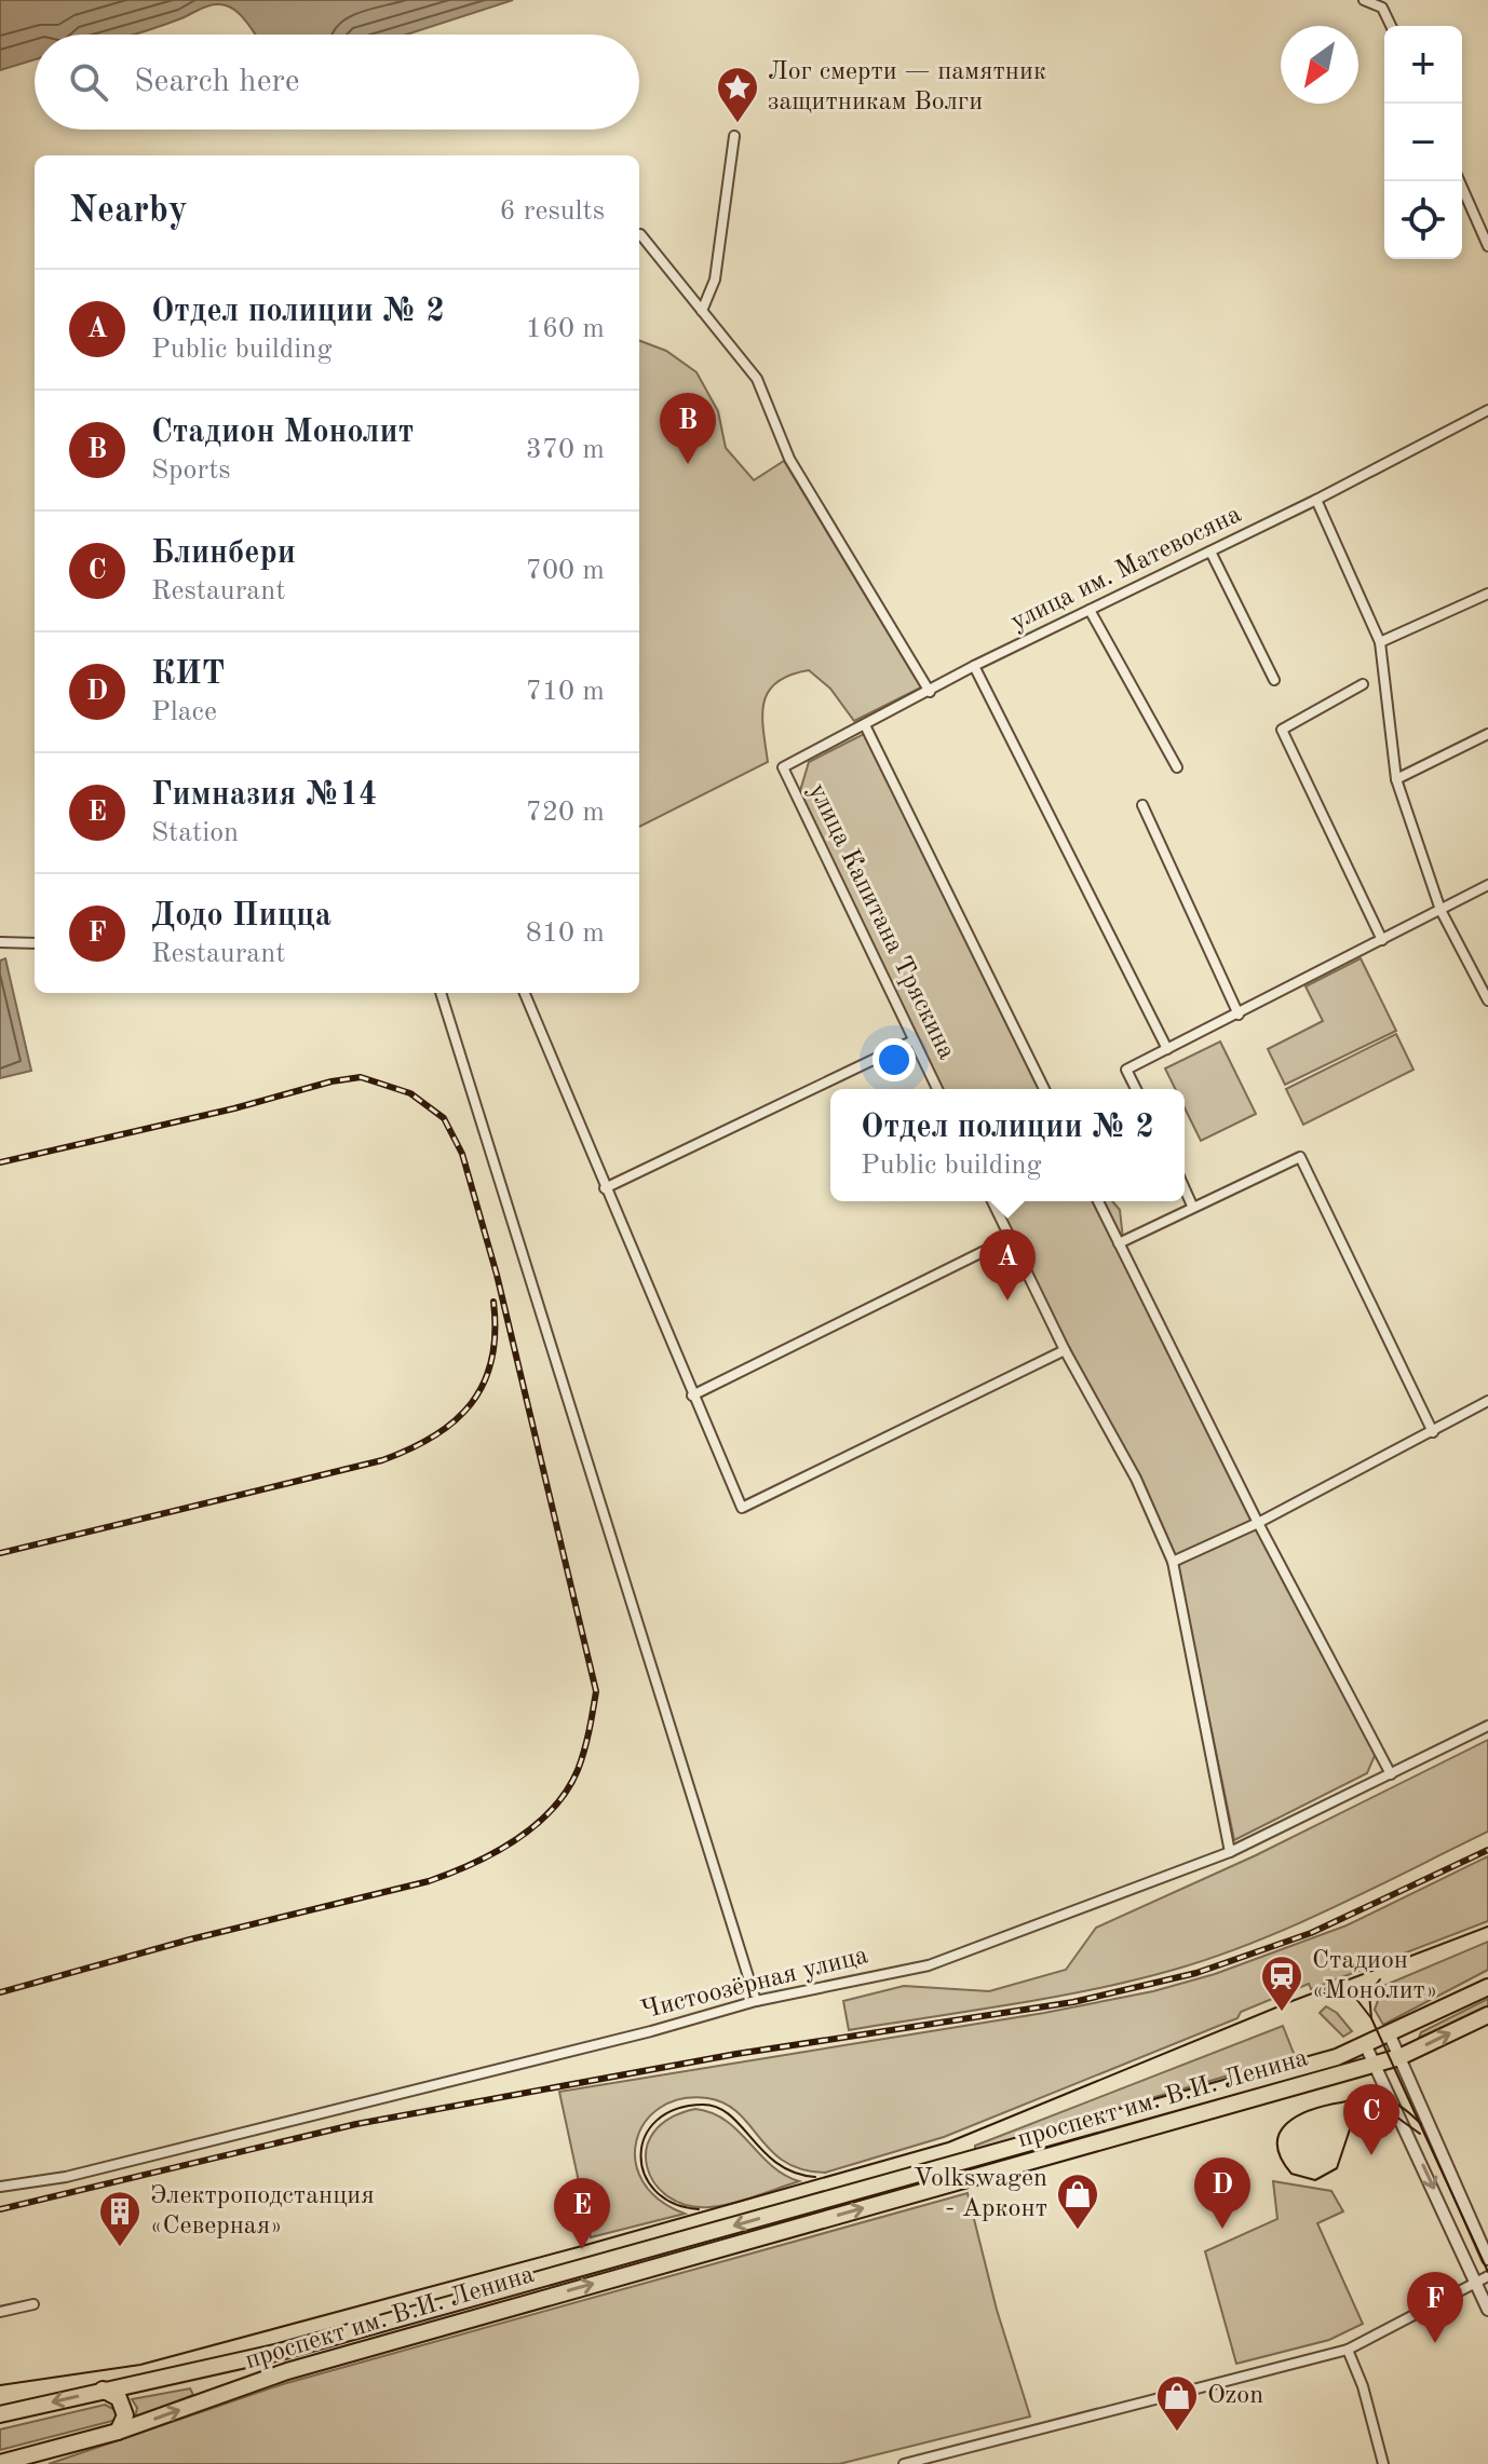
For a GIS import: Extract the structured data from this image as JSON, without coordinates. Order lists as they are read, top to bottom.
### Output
{
  "streets": {
    "main road": ["проспект им. В.И. Ленина"],
    "street": ["улица им. Матевосяна", "улица Капитана Тряскина", "Чистоозёрная улица"]
  },
  "crossings": [
    ["улица им. Матевосяна", "улица Капитана Тряскина"]
  ],
  "places": {
    "place": ["Лог смерти — памятник защитникам Волги"],
    "station": ["Стадион «Монолит»"],
    "shop": ["Volkswagen - Арконт", "Ozon"],
    "building": ["Электроподстанция «Северная»"]
  },
  "north": "bottom left",
  "page": {
    "map_buttons": ["+", "−"],
    "search": "Search here",
    "heading": ["Nearby", "6 results"],
    "list": [
      {
        "mark": "A",
        "name": "Отдел полиции № 2",
        "note": "Public building",
        "value": "160 m"
      },
      {
        "mark": "B",
        "name": "Стадион Монолит",
        "note": "Sports",
        "value": "370 m"
      },
      {
        "mark": "C",
        "name": "Блинбери",
        "note": "Restaurant",
        "value": "700 m"
      },
      {
        "mark": "D",
        "name": "КИТ",
        "note": "Place",
        "value": "710 m"
      },
      {
        "mark": "E",
        "name": "Гимназия №14",
        "note": "Station",
        "value": "720 m"
      },
      {
        "mark": "F",
        "name": "Додо Пицца",
        "note": "Restaurant",
        "value": "810 m"
      }
    ],
    "pins": [
      "B",
      "A",
      "C",
      "D",
      "E",
      "F"
    ],
    "popup": ["Отдел полиции № 2", "Public building"]
  }
}
